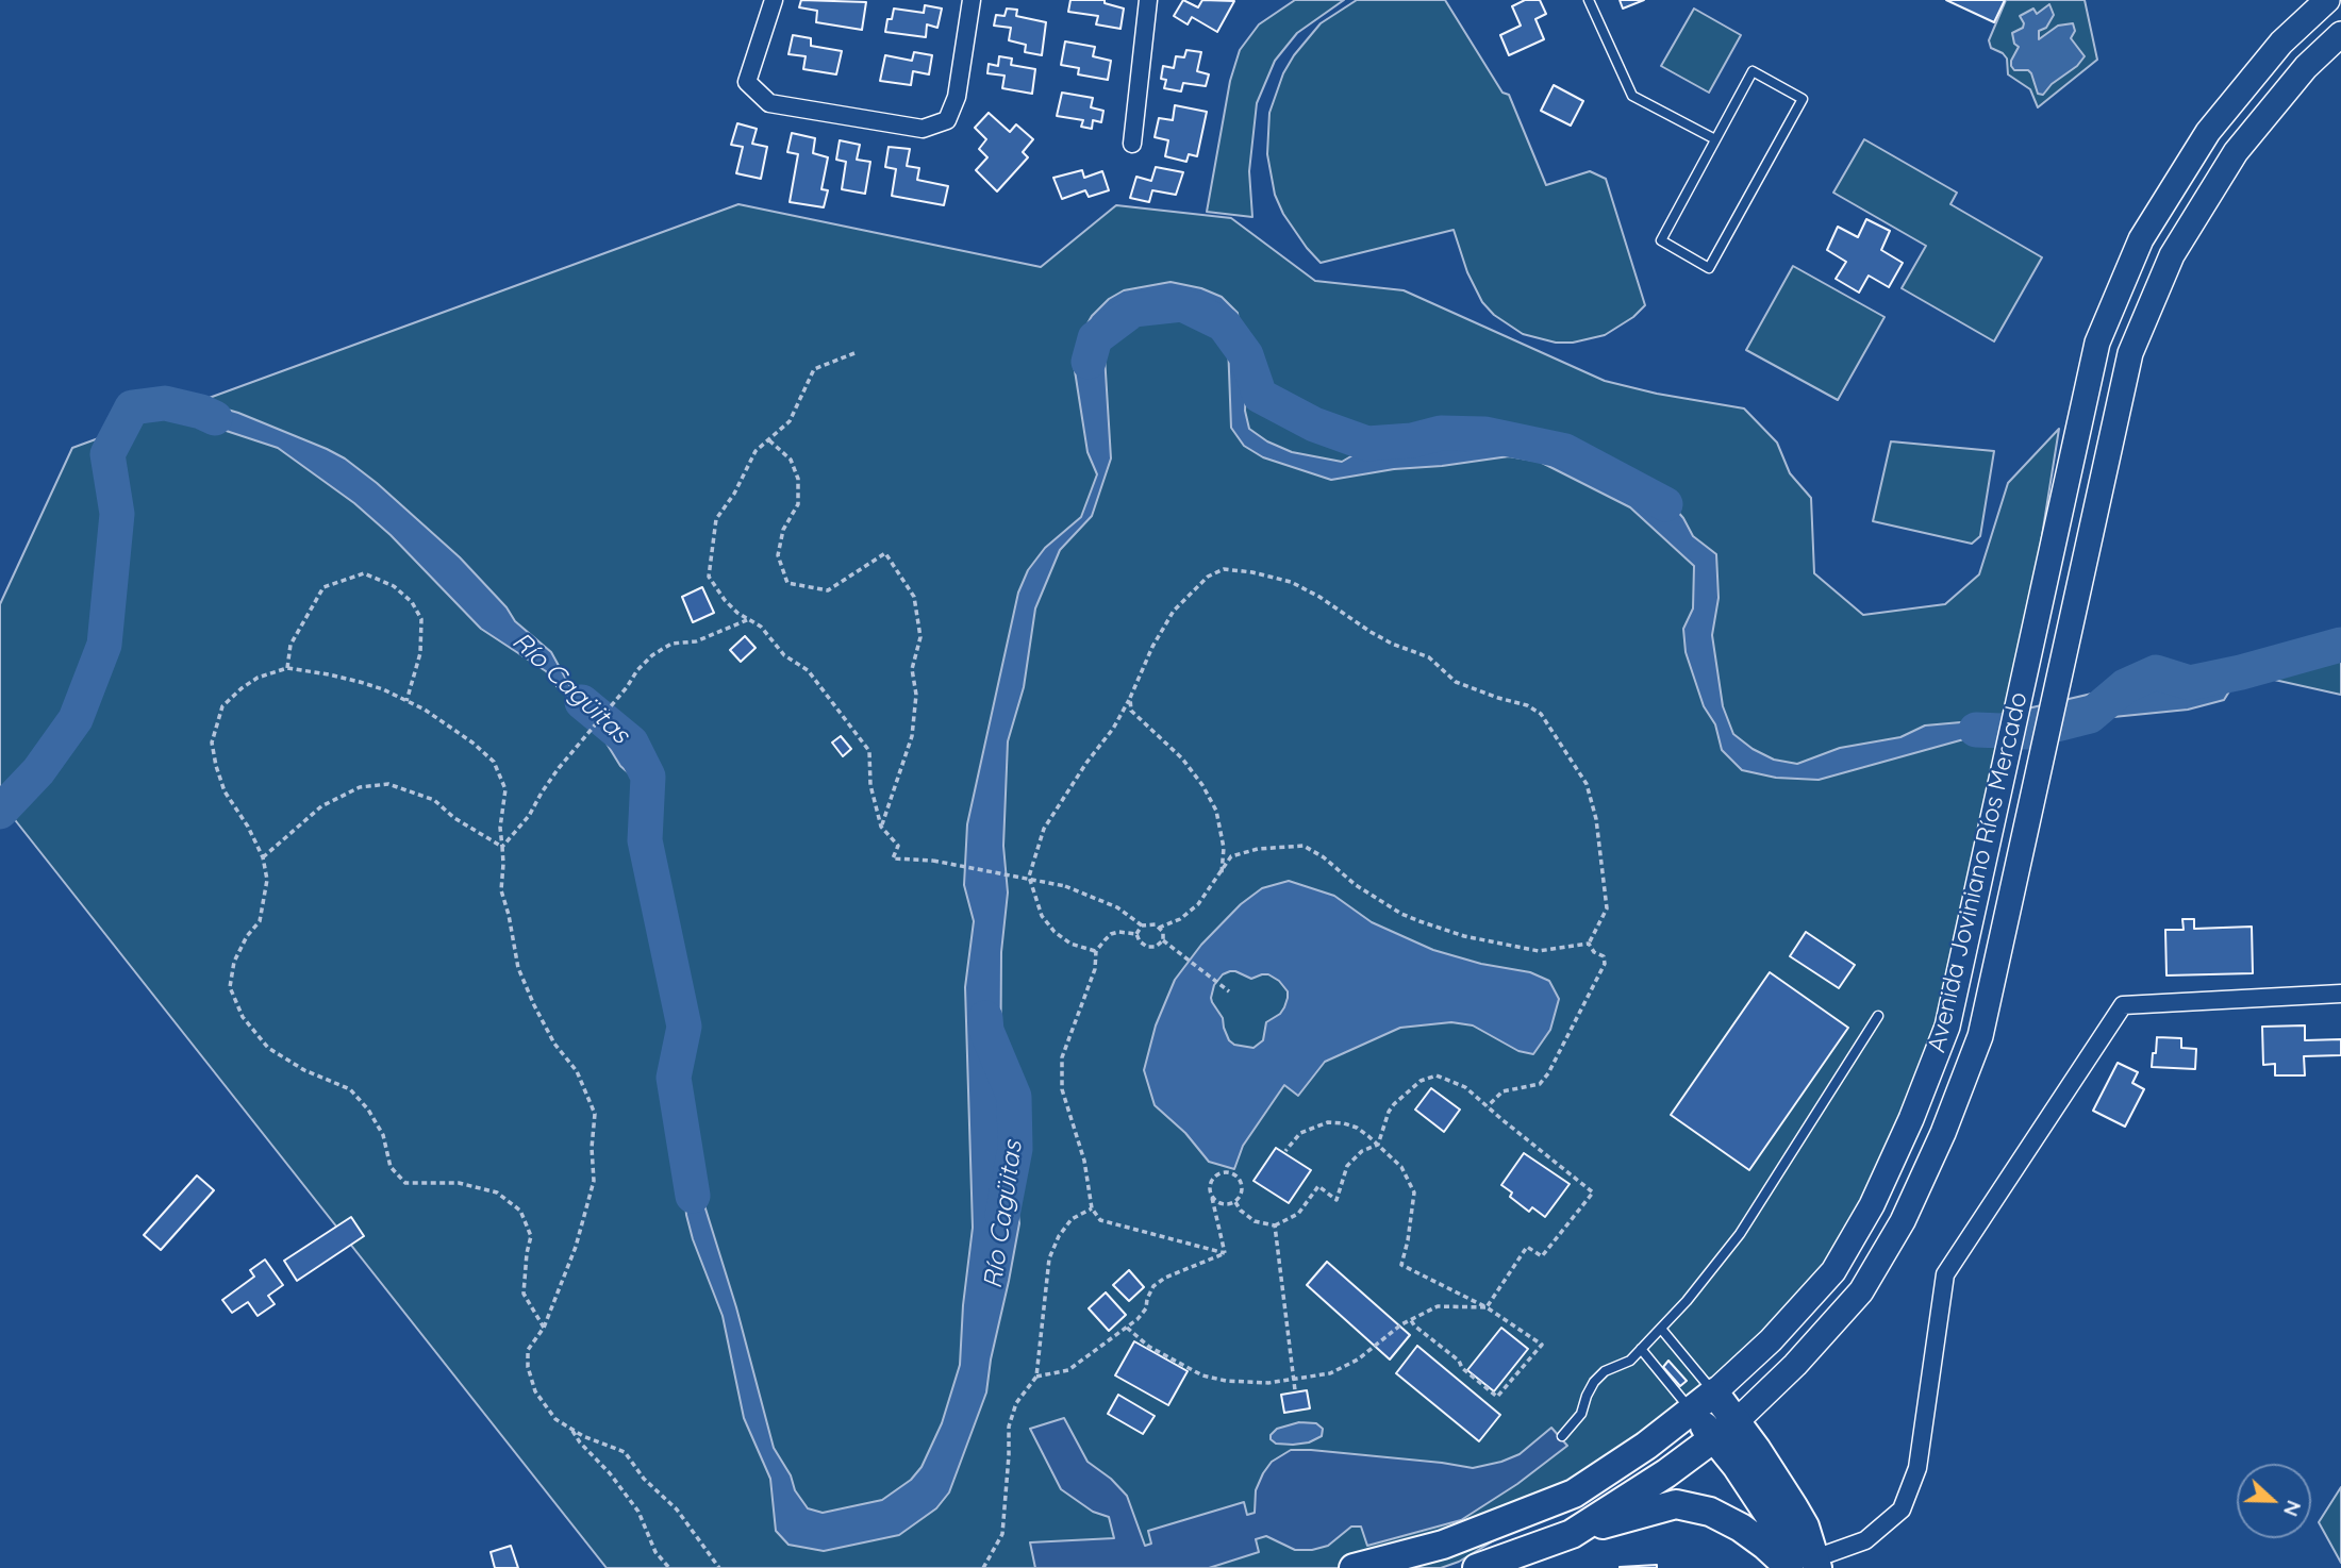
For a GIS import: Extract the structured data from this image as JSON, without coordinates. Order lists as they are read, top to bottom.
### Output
{
  "streets": {
    "main road": ["Avenida Joviniano Ríos Mercado"]
  },
  "water": ["Río Cagüitas"],
  "north": "right"
}
